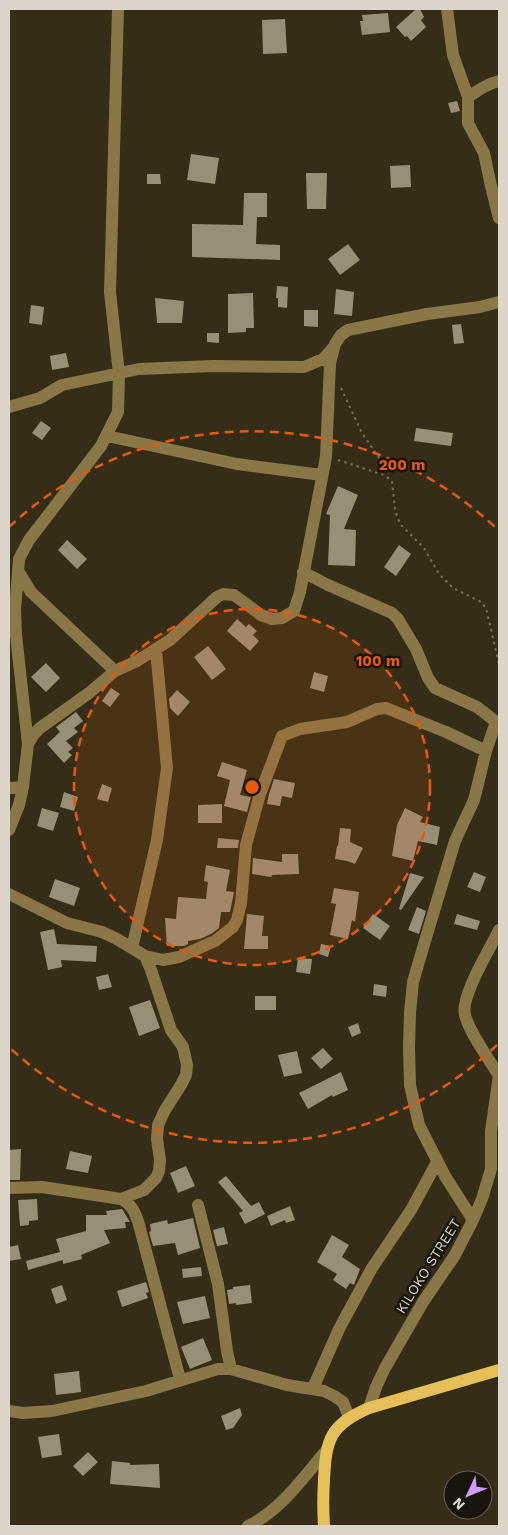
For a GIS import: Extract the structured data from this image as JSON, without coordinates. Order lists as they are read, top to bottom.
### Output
{
  "streets": {
    "street": ["KILOKO STREET"]
  },
  "north": "bottom left",
  "rings": ["200 m", "100 m"]
}
